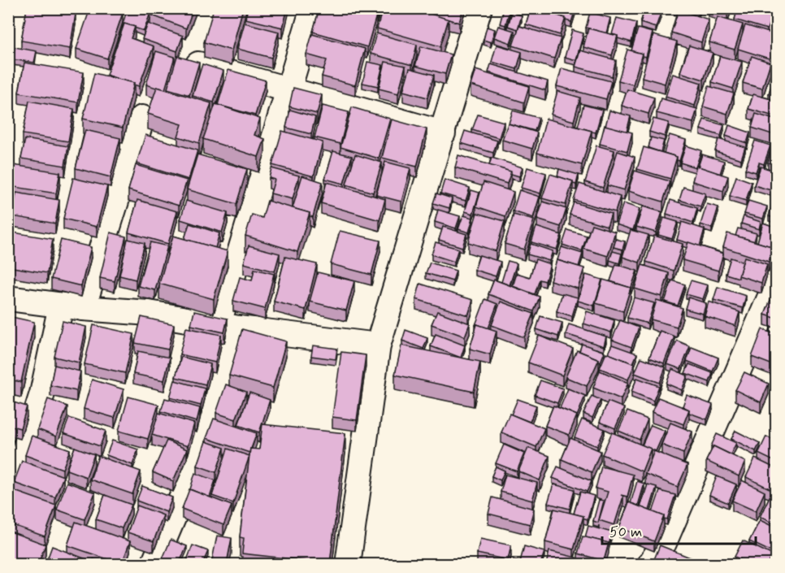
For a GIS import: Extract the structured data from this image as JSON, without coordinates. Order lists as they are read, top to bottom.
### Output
{
  "scale_bar": "50 m"
}
